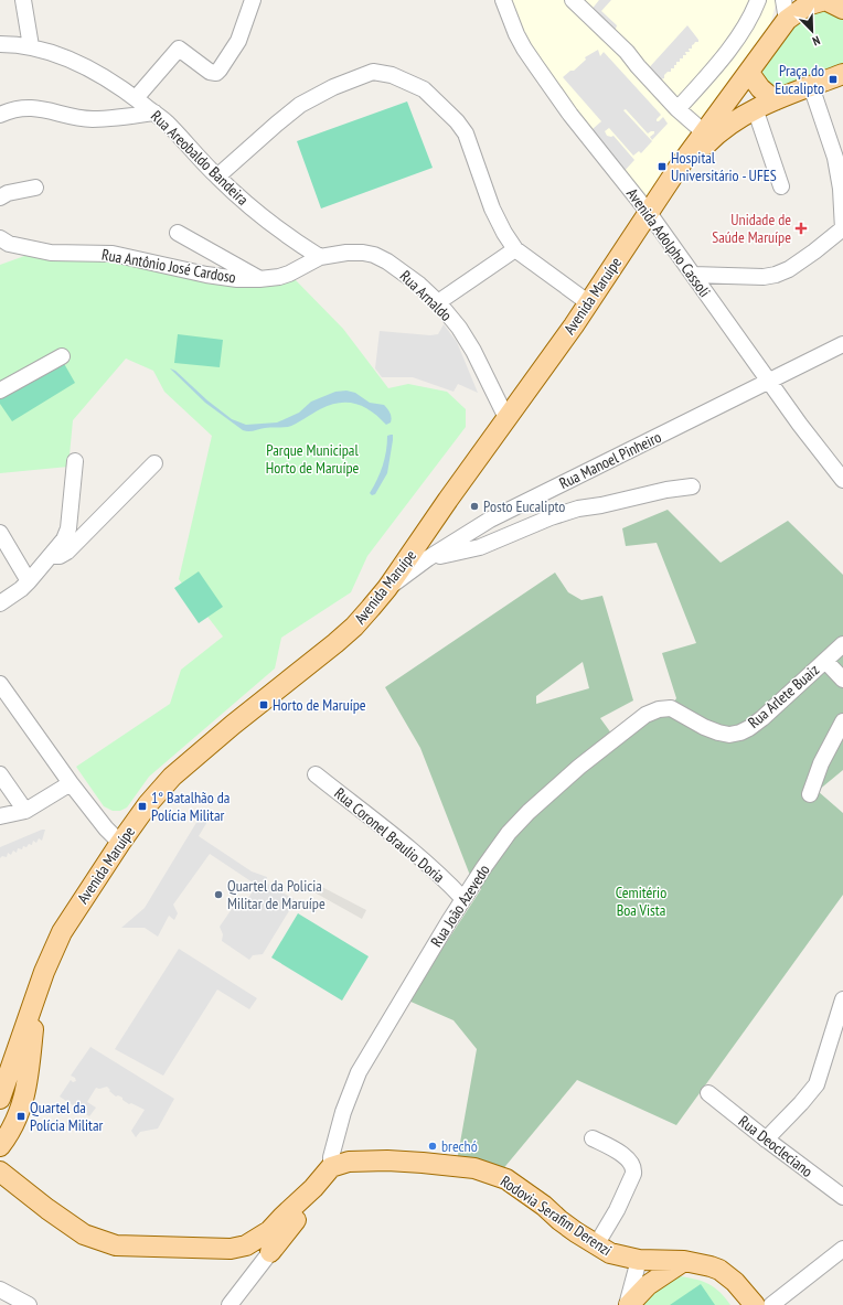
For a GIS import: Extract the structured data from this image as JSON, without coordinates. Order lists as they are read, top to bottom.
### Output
{
  "streets": {
    "main road": ["Avenida Maruípe", "Rodovia Serafim Derenzi"],
    "street": [
      "Rua Areobaldo Bandeira",
      "Avenida Adolpho Cassoli",
      "Rua Antônio José Cardoso",
      "Rua Arnaldo",
      "Rua Manoel Pinheiro",
      "Rua Arlete Buaiz",
      "Rua Coronel Braulio Doria",
      "Rua João Azevedo",
      "Rua Deocleciano"
    ]
  },
  "crossings": [
    ["Rua Areobaldo Bandeira", "Rua Antônio José Cardoso"],
    ["Rua Areobaldo Bandeira", "Rua Arnaldo"],
    ["Avenida Adolpho Cassoli", "Avenida Maruípe"],
    ["Avenida Adolpho Cassoli", "Rua Manoel Pinheiro"],
    ["Rua Antônio José Cardoso", "Rua Arnaldo"],
    ["Rua Arnaldo", "Avenida Maruípe"],
    ["Avenida Maruípe", "Rua Manoel Pinheiro"],
    ["Rua Arlete Buaiz", "Rua João Azevedo"],
    ["Rua Coronel Braulio Doria", "Rua João Azevedo"],
    ["Rua João Azevedo", "Rodovia Serafim Derenzi"]
  ],
  "parks": ["Parque Municipal Horto de Maruípe", "Cemitério Boa Vista"],
  "places": {
    "transit": [
      "Praça do Eucalipto",
      "Hospital Universitário - UFES",
      "Horto de Maruípe",
      "1° Batalhão da Polícia Militar",
      "Quartel da Polícia Militar"
    ],
    "health": ["Unidade de Saúde Maruípe"],
    "other": ["Posto Eucalipto", "Quartel da Policia Militar de Maruípe", "brechó"]
  },
  "north": "bottom right"
}
